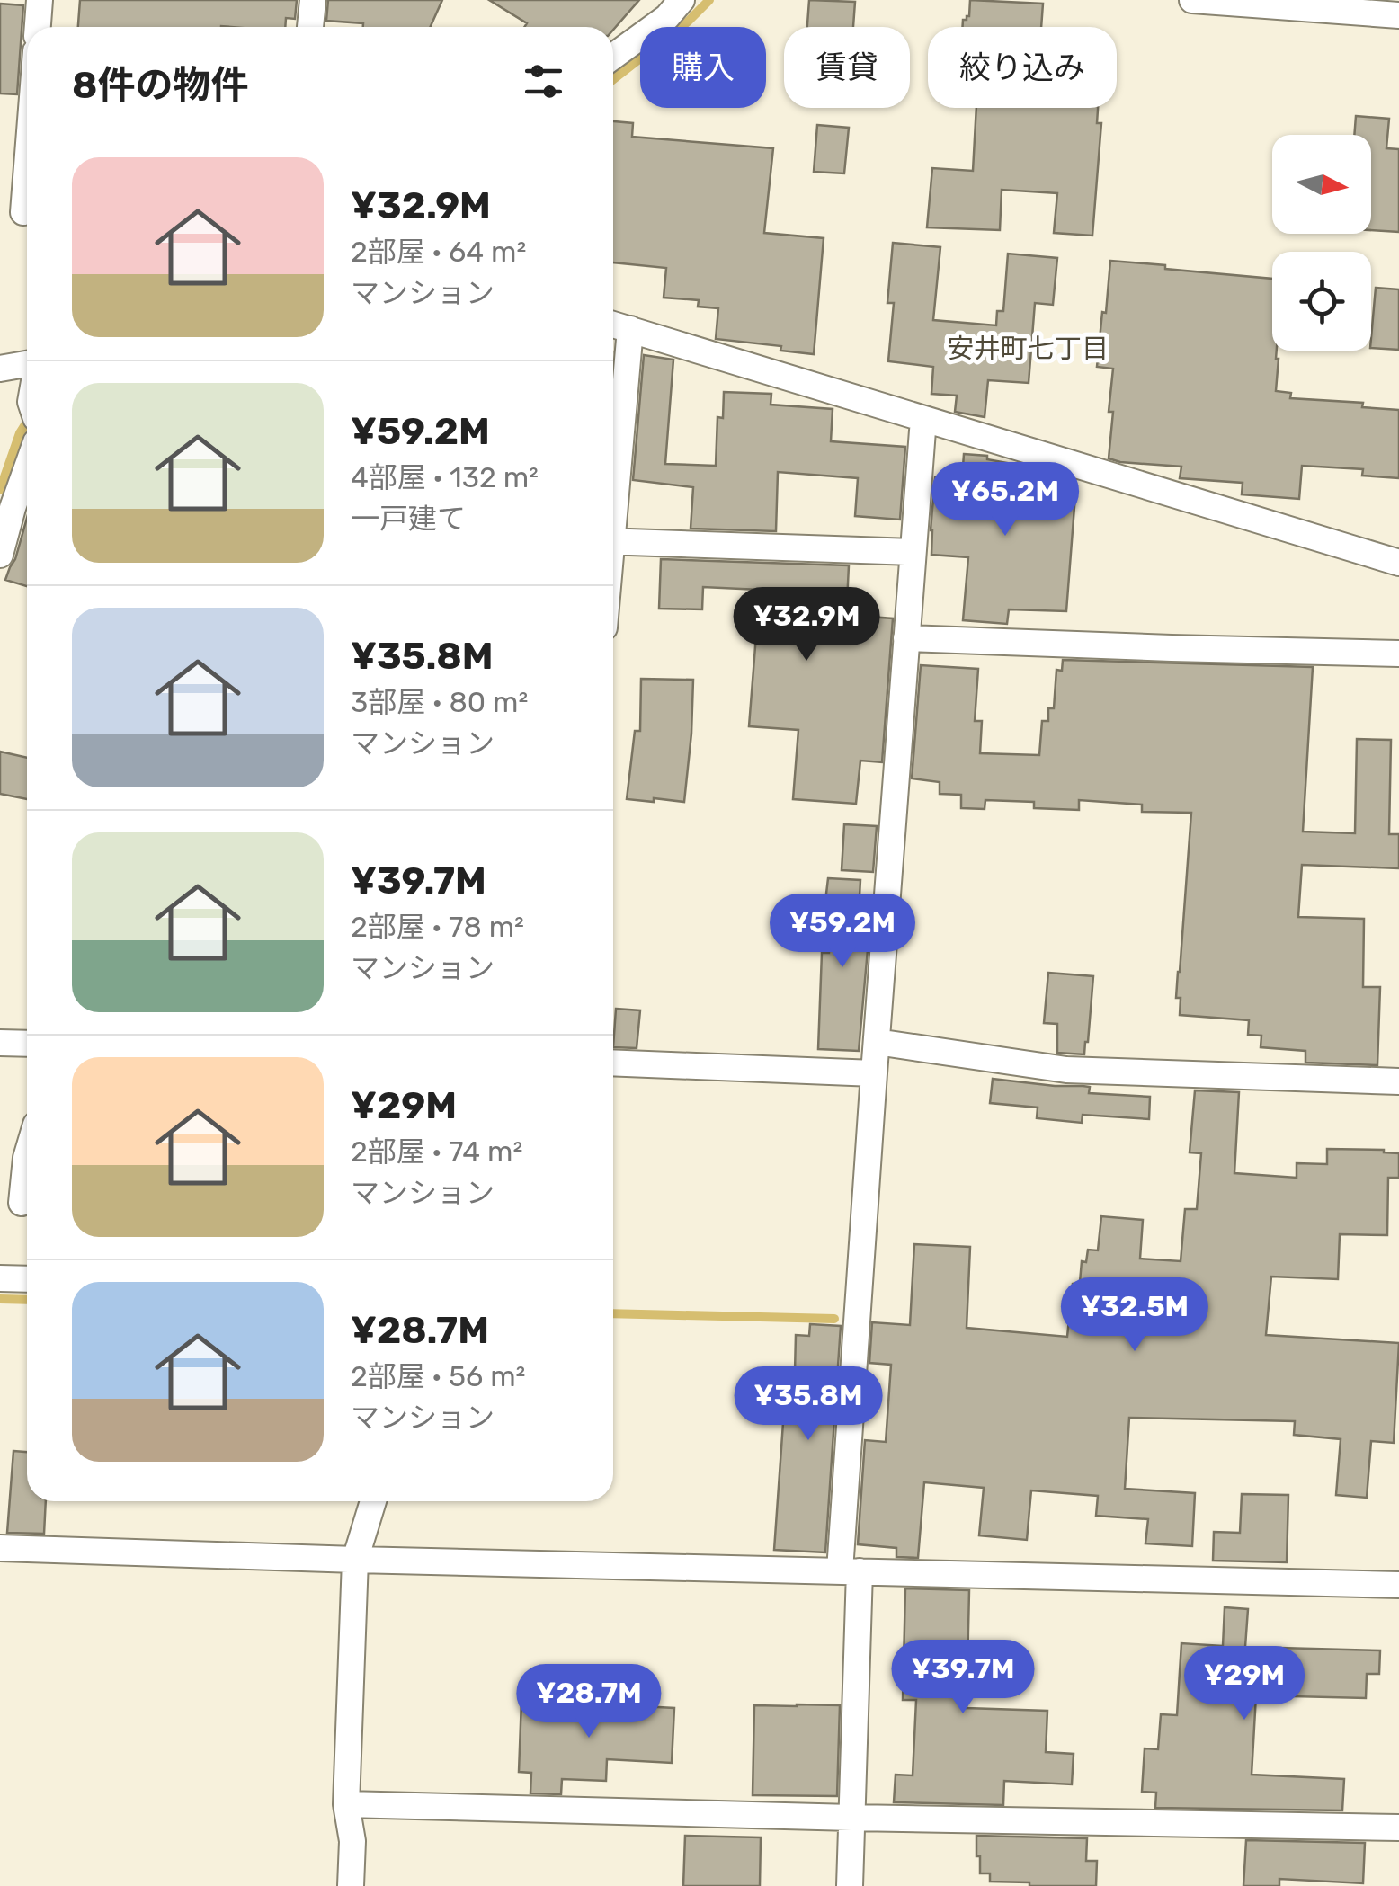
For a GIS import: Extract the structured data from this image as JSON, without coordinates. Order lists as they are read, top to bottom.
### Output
{
  "districts": ["安井町七丁目"],
  "north": "right",
  "page": {
    "chip": ["購入", "賃貸", "絞り込み"],
    "heading": "8件の物件",
    "list": [
      {
        "name": "¥32.9M",
        "note": "2部屋 · 64 m² · マンション"
      },
      {
        "name": "¥59.2M",
        "note": "4部屋 · 132 m² · 一戸建て"
      },
      {
        "name": "¥35.8M",
        "note": "3部屋 · 80 m² · マンション"
      },
      {
        "name": "¥39.7M",
        "note": "2部屋 · 78 m² · マンション"
      },
      {
        "name": "¥29M",
        "note": "2部屋 · 74 m² · マンション"
      },
      {
        "name": "¥28.7M",
        "note": "2部屋 · 56 m² · マンション"
      }
    ],
    "price": [
      "¥65.2M",
      "¥32.9M",
      "¥59.2M",
      "¥32.5M",
      "¥35.8M",
      "¥39.7M",
      "¥29M",
      "¥28.7M"
    ]
  }
}
